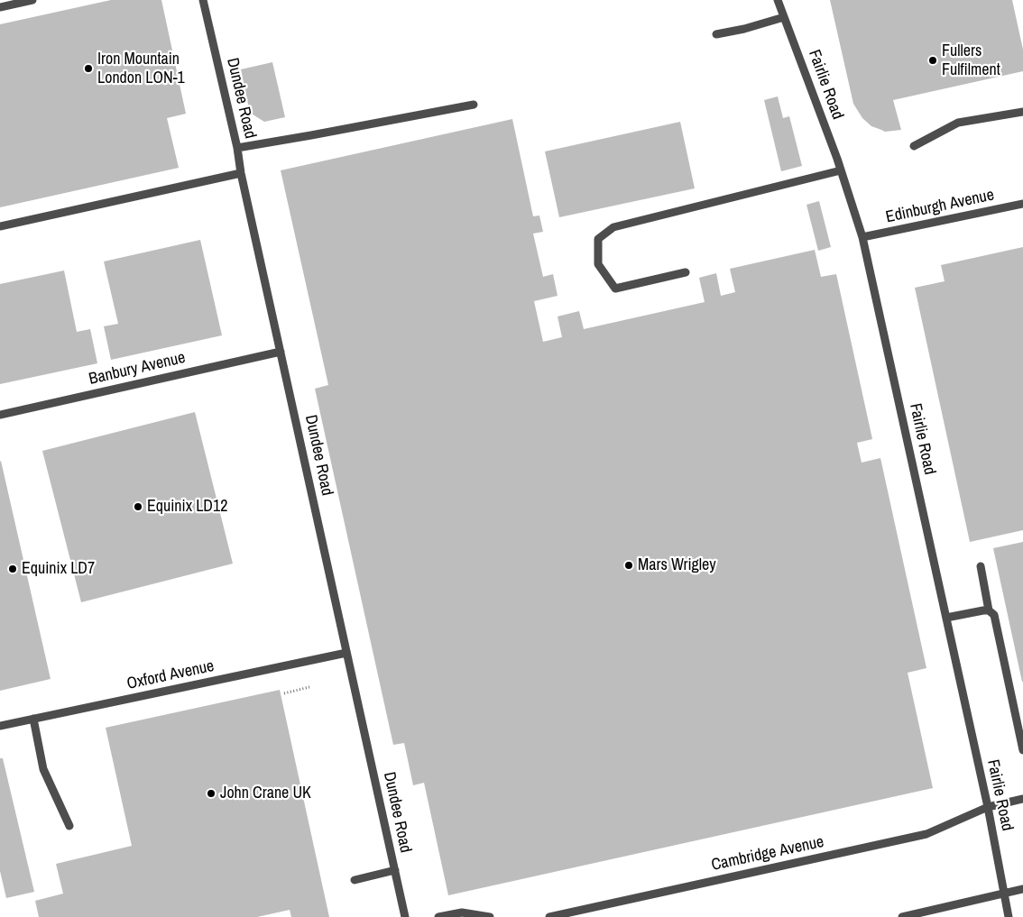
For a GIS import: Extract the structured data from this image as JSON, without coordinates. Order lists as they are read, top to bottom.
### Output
{
  "streets": {
    "street": [
      "Fairlie Road",
      "Dundee Road",
      "Edinburgh Avenue",
      "Banbury Avenue",
      "Oxford Avenue",
      "Cambridge Avenue"
    ]
  },
  "crossings": [
    ["Fairlie Road", "Edinburgh Avenue"],
    ["Fairlie Road", "Cambridge Avenue"],
    ["Dundee Road", "Banbury Avenue"],
    ["Dundee Road", "Oxford Avenue"]
  ],
  "places": [
    "Fullers Fulfilment",
    "Iron Mountain London LON-1",
    "Equinix LD12",
    "Mars Wrigley",
    "Equinix LD7",
    "John Crane UK"
  ]
}
